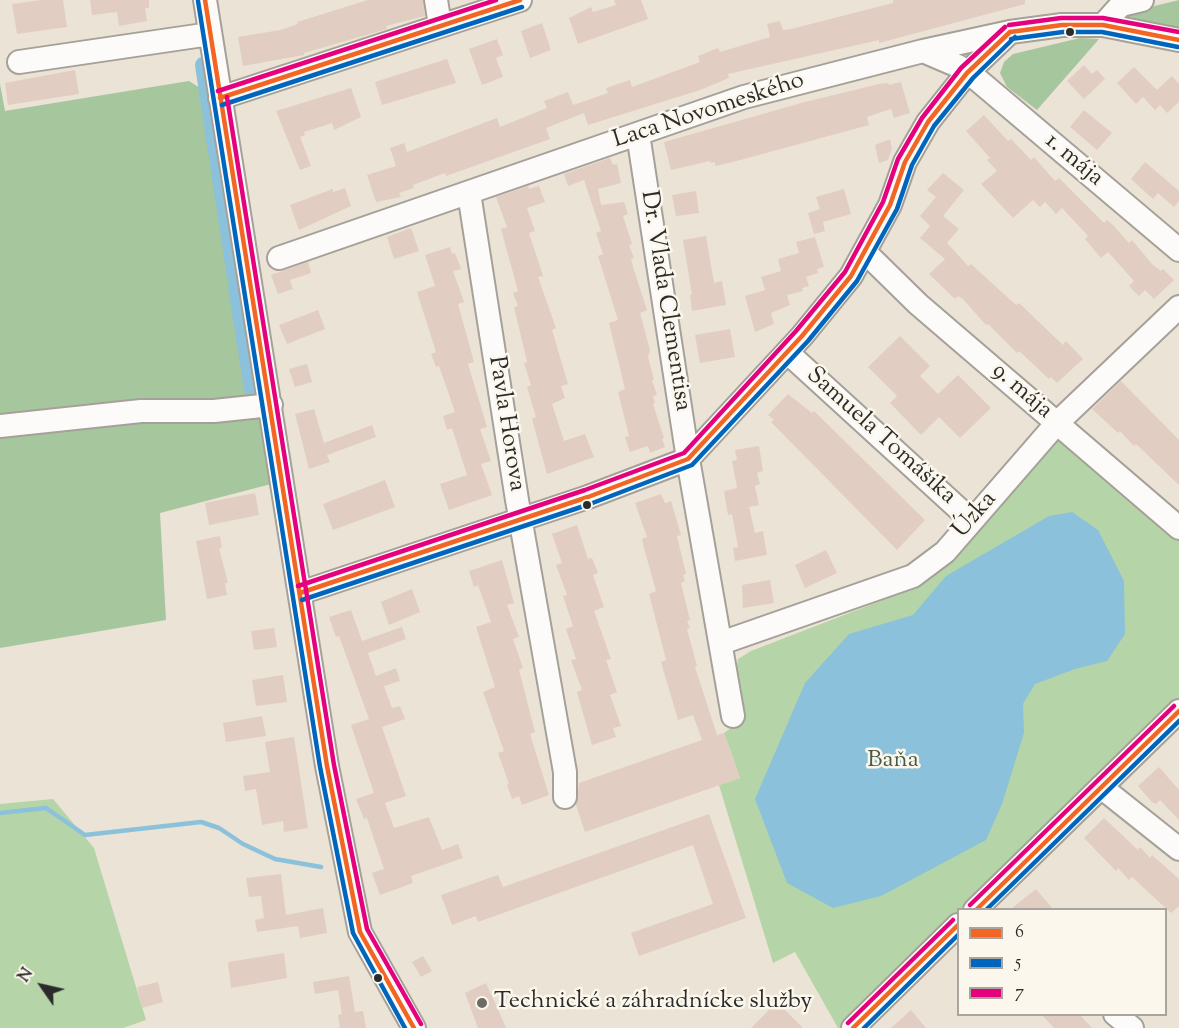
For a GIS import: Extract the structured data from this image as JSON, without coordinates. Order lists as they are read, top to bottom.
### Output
{
  "streets": {
    "street": [
      "Laca Novomeského",
      "1. mája",
      "Dr. Vlada Clementisa",
      "9. mája",
      "Pavla Horova",
      "Samuela Tomášika",
      "Úzka"
    ]
  },
  "crossings": [
    ["Laca Novomeského", "1. mája"],
    ["Laca Novomeského", "Dr. Vlada Clementisa"],
    ["Laca Novomeského", "Pavla Horova"],
    ["Dr. Vlada Clementisa", "Úzka"],
    ["9. mája", "Úzka"],
    ["Samuela Tomášika", "Úzka"]
  ],
  "parks": ["Baňa"],
  "places": ["Technické a záhradnícke služby"],
  "lines": ["transit line 6", "transit line 7", "transit line 5"],
  "legend": ["6", "5", "7"],
  "north": "top left"
}
